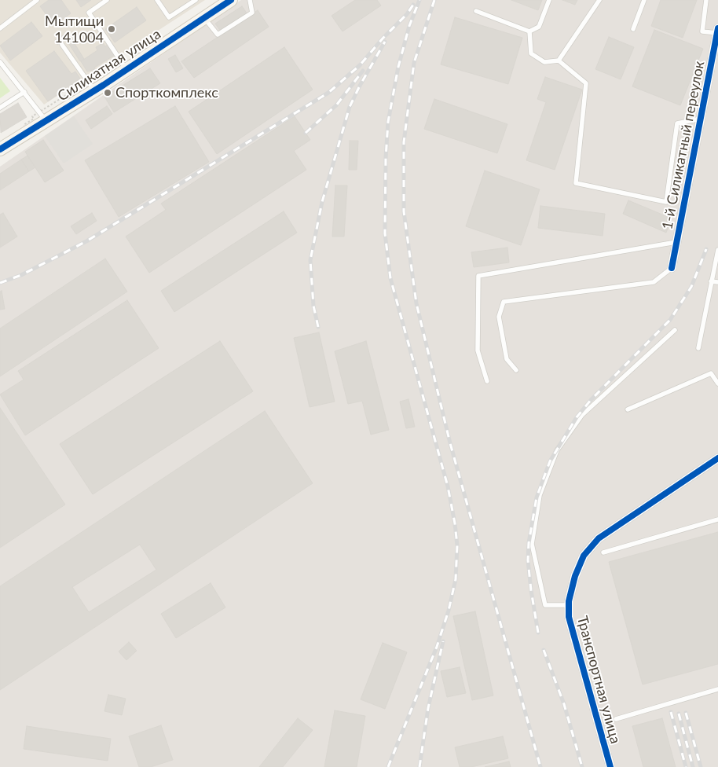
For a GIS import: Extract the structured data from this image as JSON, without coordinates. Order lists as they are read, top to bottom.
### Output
{
  "streets": {
    "street": ["Силикатная улица", "1-й Силикатный переулок", "Транспортная улица"]
  },
  "places": ["Мытищи 141004", "Спорткомплекс"]
}
